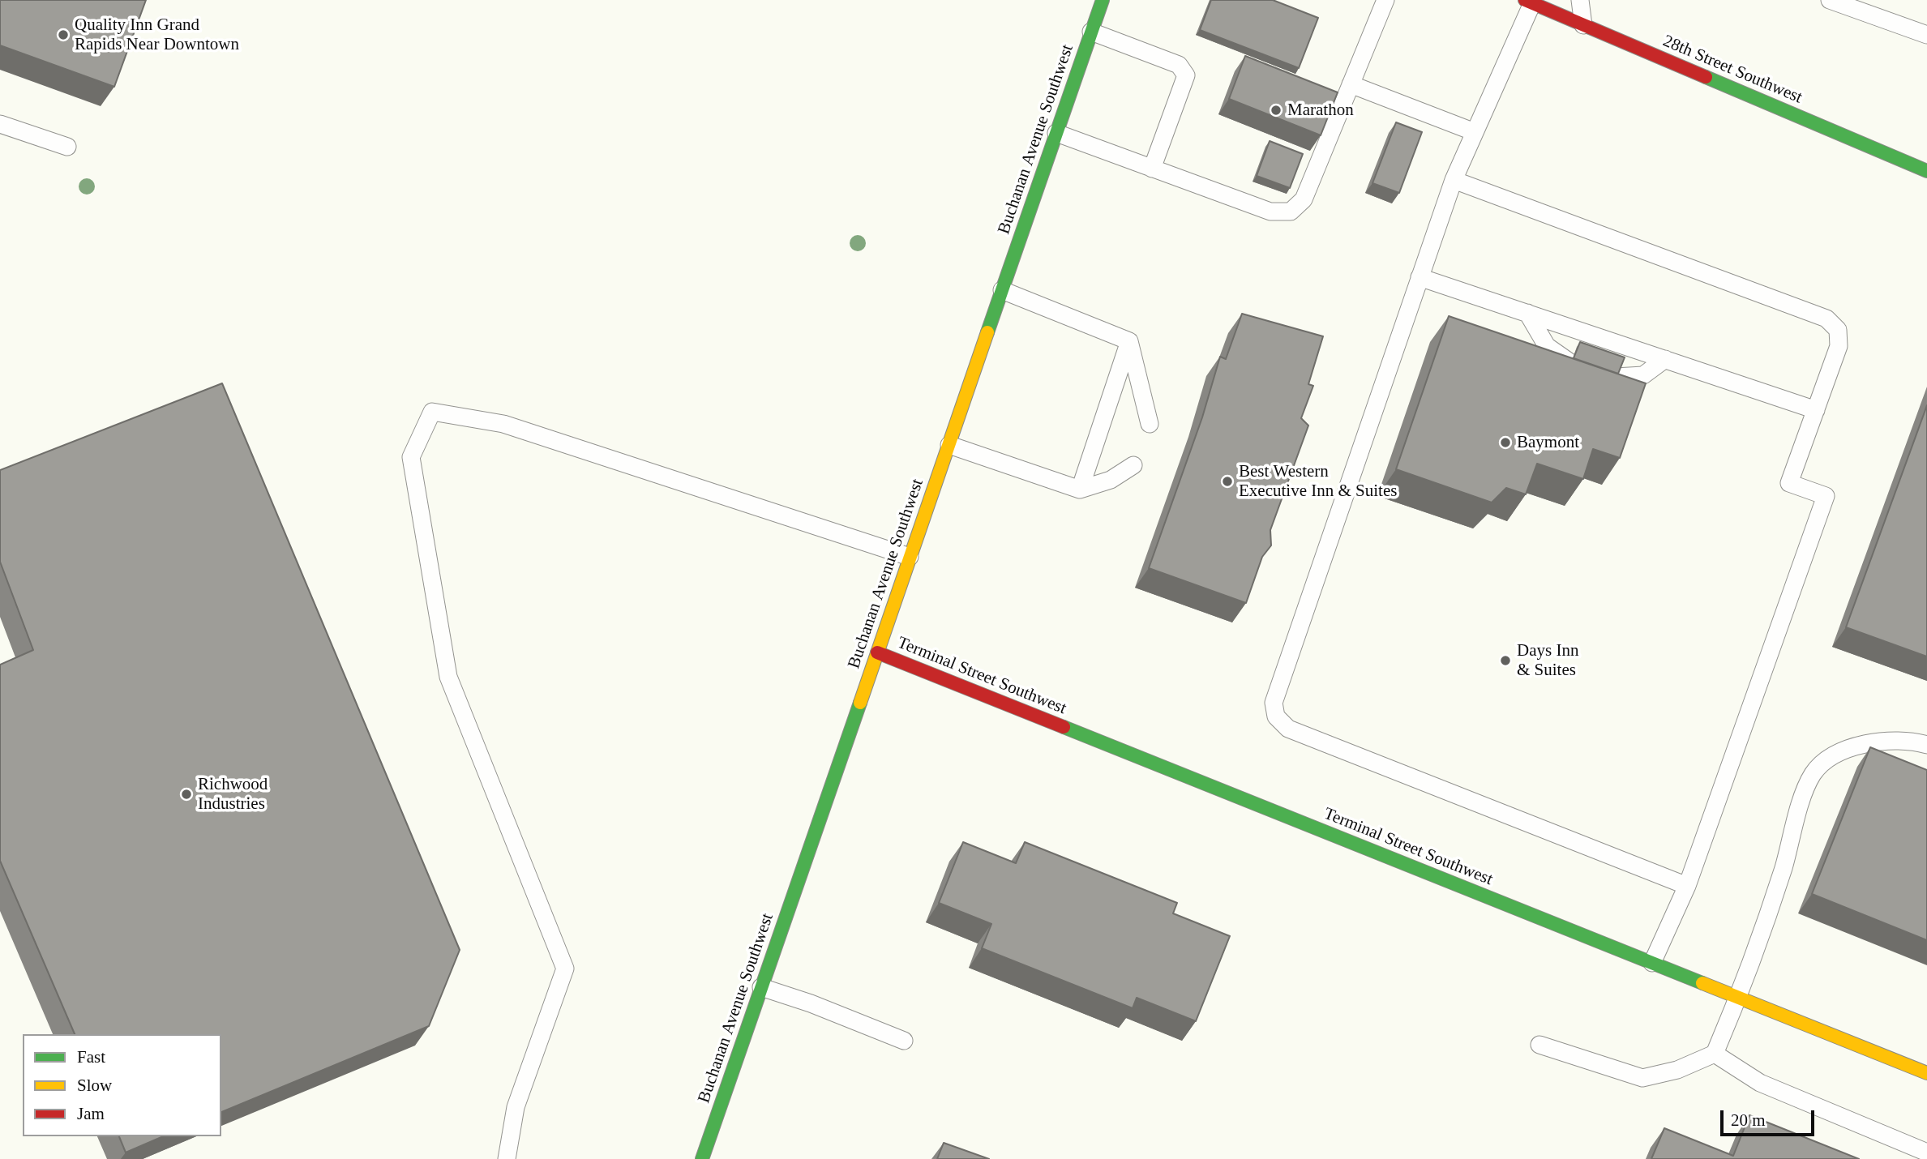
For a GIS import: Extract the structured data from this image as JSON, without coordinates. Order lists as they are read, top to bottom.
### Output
{
  "streets": {
    "street": ["28th Street Southwest", "Buchanan Avenue Southwest", "Terminal Street Southwest"]
  },
  "crossings": [
    ["Buchanan Avenue Southwest", "Terminal Street Southwest"]
  ],
  "places": [
    "Quality Inn Grand Rapids Near Downtown",
    "Marathon",
    "Baymont",
    "Best Western Executive Inn & Suites",
    "Days Inn & Suites",
    "Richwood Industries"
  ],
  "legend": ["Fast", "Slow", "Jam"],
  "scale_bar": "20 m"
}
